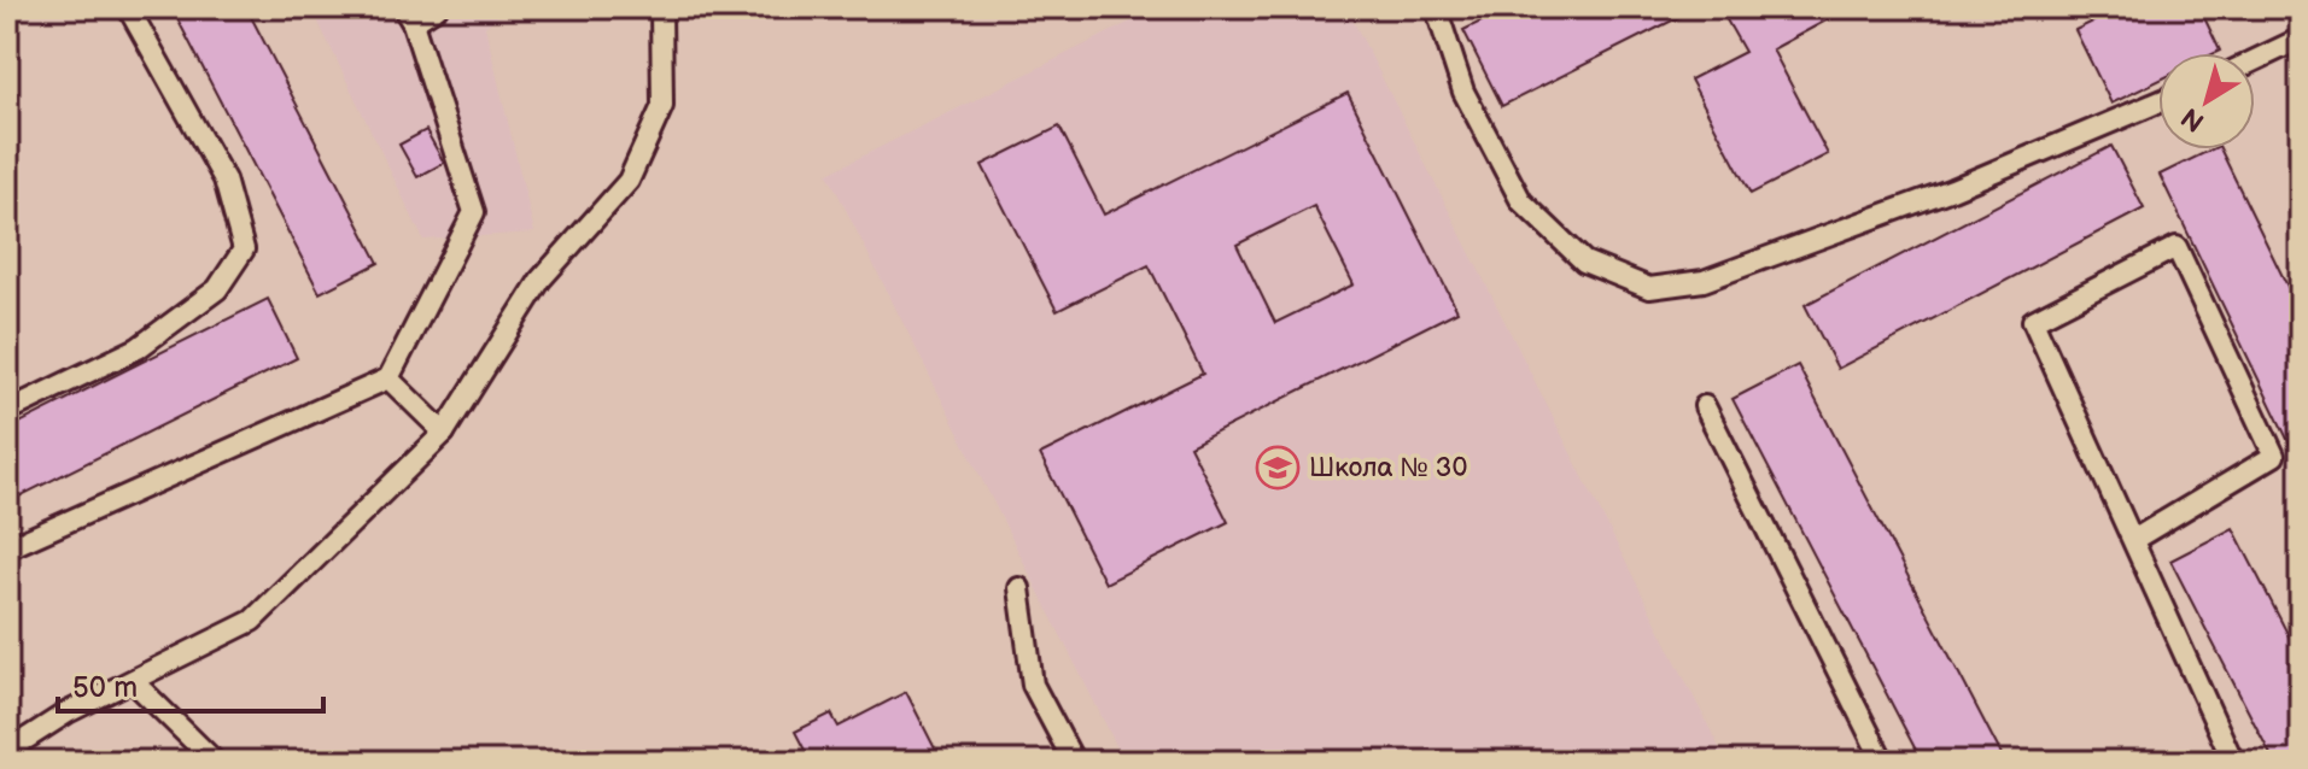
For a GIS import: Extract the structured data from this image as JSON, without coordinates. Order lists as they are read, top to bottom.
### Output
{
  "places": {
    "school or university": ["Школа № 30"]
  },
  "scale_bar": "50 m",
  "north": "bottom left"
}
